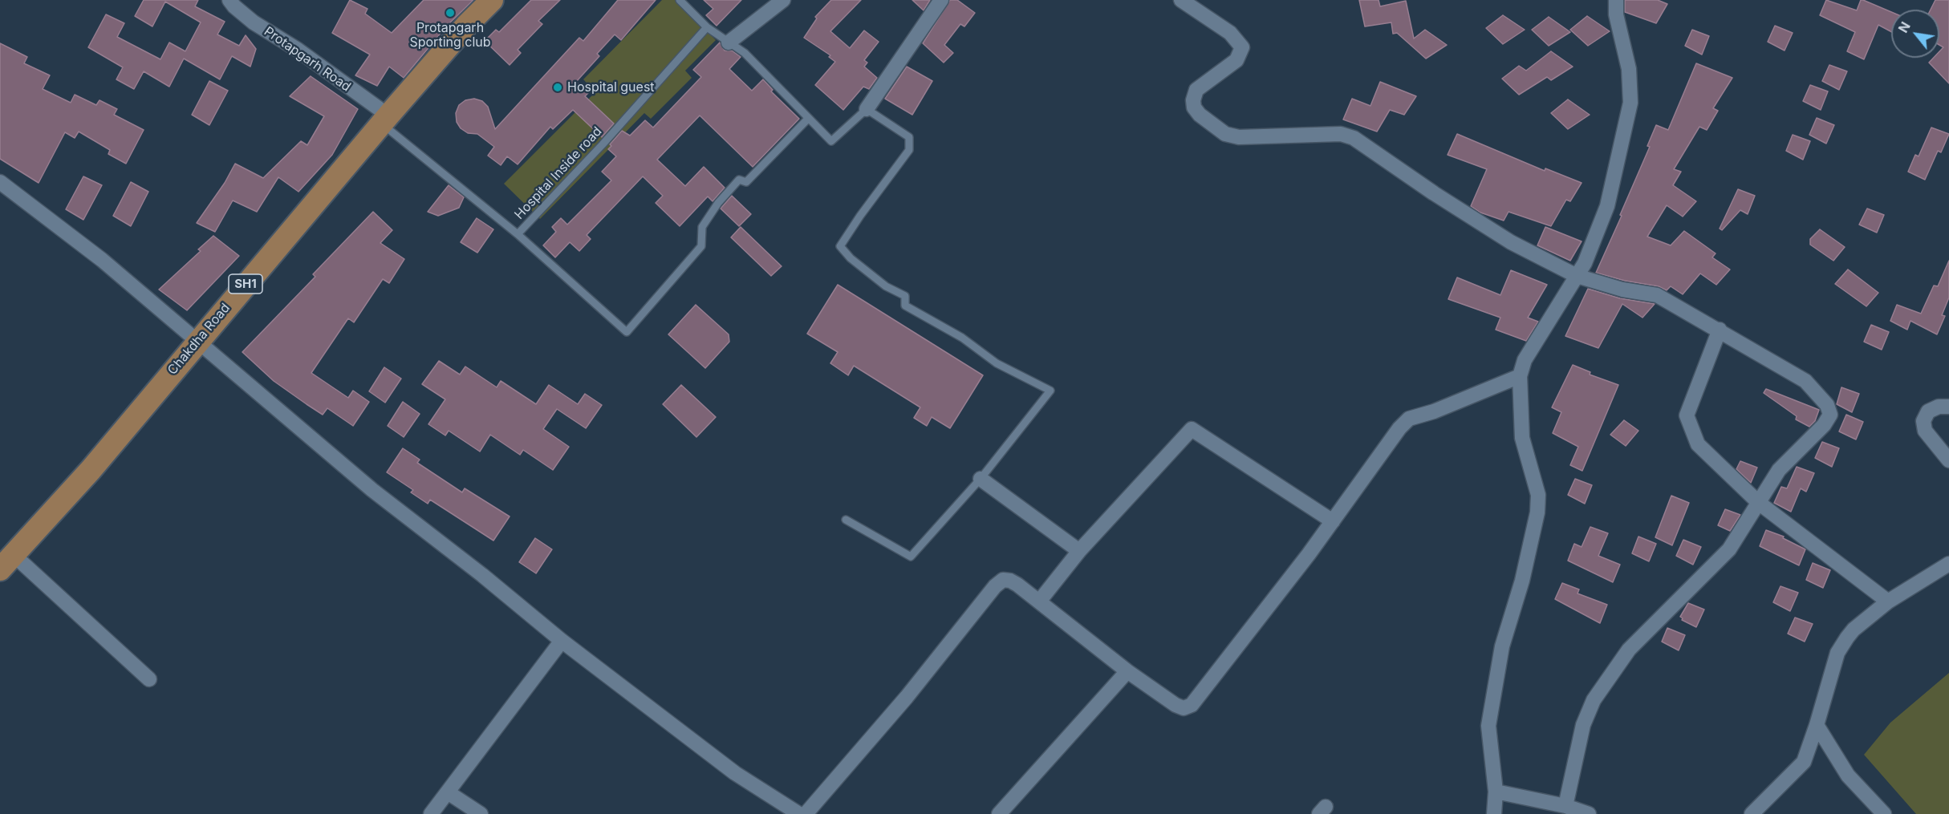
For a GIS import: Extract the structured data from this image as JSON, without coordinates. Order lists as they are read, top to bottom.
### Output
{
  "streets": {
    "main road": ["SH1", "Chakdha Road"],
    "street": ["Protapgarh Road"],
    "lane": ["Hospital Inside road"]
  },
  "crossings": [
    ["Protapgarh Road", "Hospital Inside road"],
    ["Protapgarh Road", "Chakdha Road"],
    ["Hospital Inside road", "Chakdha Road"]
  ],
  "places": ["Protapgarh Sporting club", "Hospital guest"],
  "north": "top left"
}
